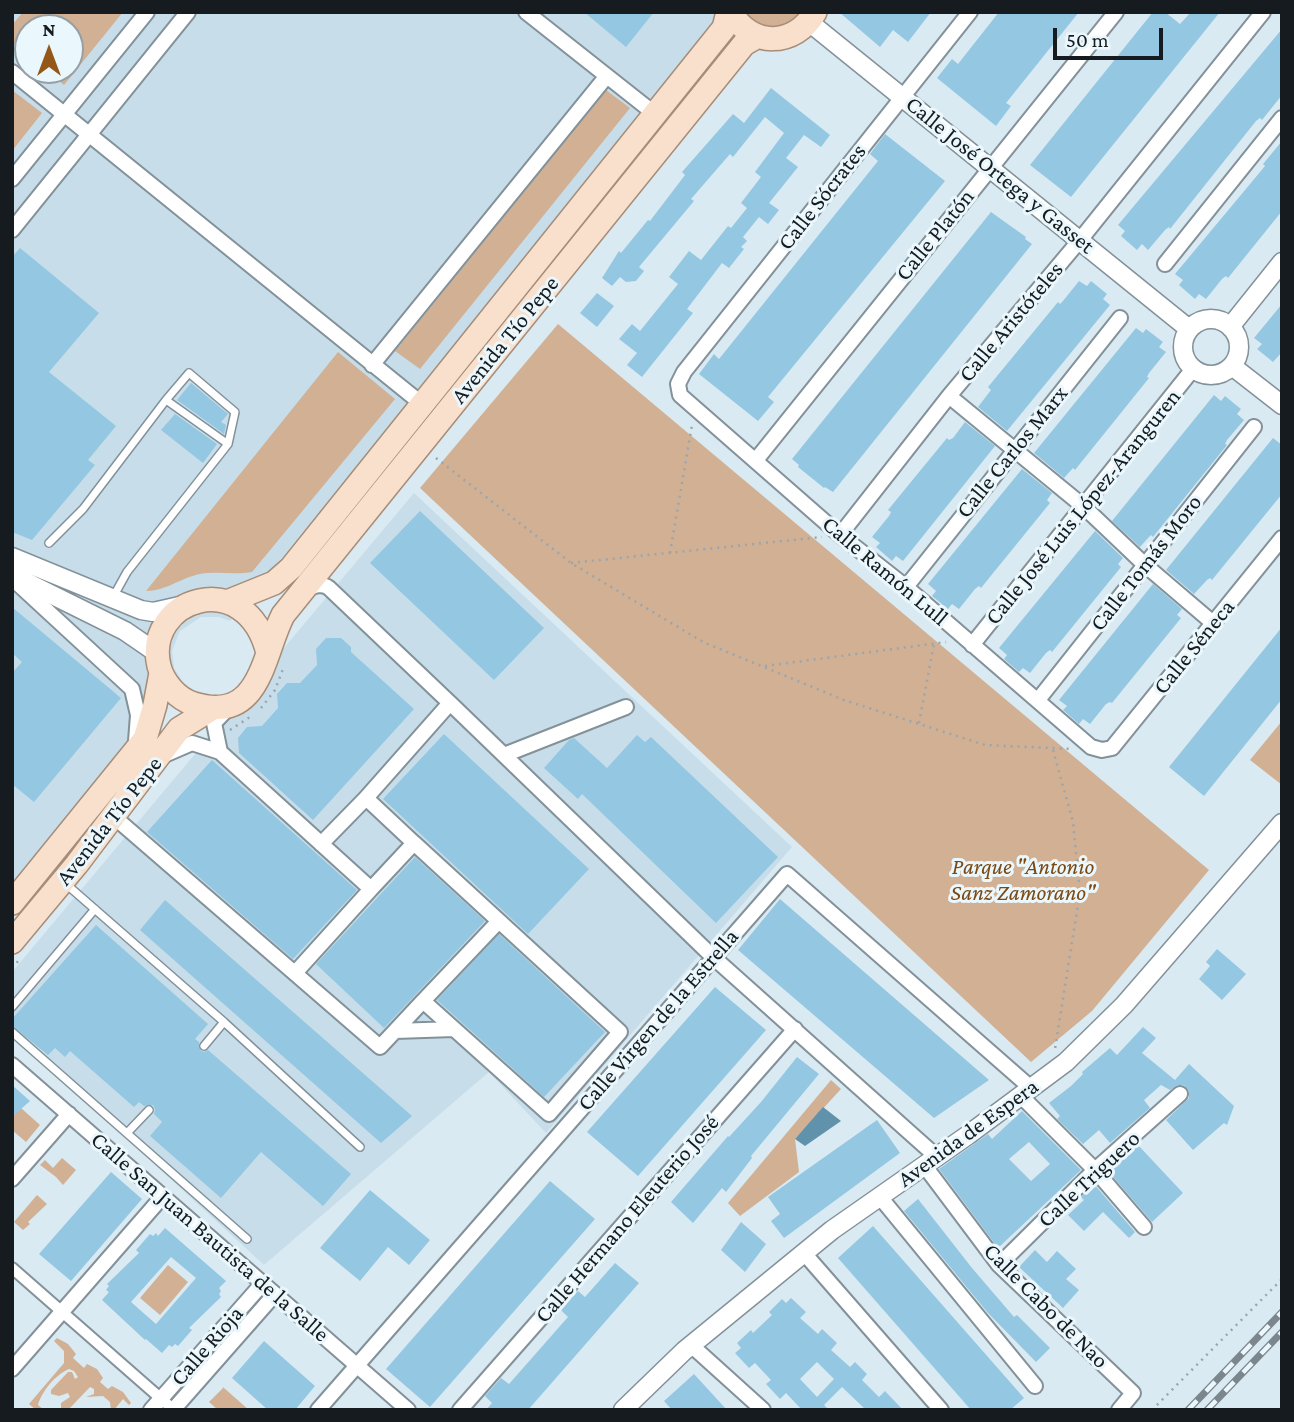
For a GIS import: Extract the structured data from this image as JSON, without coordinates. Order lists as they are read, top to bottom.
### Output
{
  "streets": {
    "main road": ["Avenida Tío Pepe"],
    "street": [
      "Calle José Ortega y Gasset",
      "Calle Sócrates",
      "Calle Platón",
      "Calle Aristóteles",
      "Calle Carlos Marx",
      "Calle José Luis López-Aranguren",
      "Calle Tomás Moro",
      "Calle Ramón Lull",
      "Calle Séneca",
      "Calle Virgen de la Estrella",
      "Avenida de Espera",
      "Calle Triguero",
      "Calle Hermano Eleuterio José",
      "Calle San Juan Bautista de la Salle",
      "Calle Cabo de Nao",
      "Calle Rioja"
    ]
  },
  "crossings": [
    ["Calle José Ortega y Gasset", "Calle Sócrates"],
    ["Calle José Ortega y Gasset", "Calle Platón"],
    ["Calle José Ortega y Gasset", "Calle Aristóteles"],
    ["Calle José Ortega y Gasset", "Calle José Luis López-Aranguren"],
    ["Calle Sócrates", "Calle Ramón Lull"],
    ["Calle Platón", "Calle Ramón Lull"],
    ["Calle Aristóteles", "Calle Ramón Lull"],
    ["Avenida Tío Pepe", "Calle Cabo de Nao"],
    ["Calle Carlos Marx", "Calle Ramón Lull"],
    ["Calle José Luis López-Aranguren", "Calle Ramón Lull"],
    ["Calle Tomás Moro", "Calle Ramón Lull"],
    ["Calle Ramón Lull", "Calle Séneca"],
    ["Calle Virgen de la Estrella", "Avenida de Espera"],
    ["Calle Virgen de la Estrella", "Calle San Juan Bautista de la Salle"],
    ["Calle Virgen de la Estrella", "Calle Cabo de Nao"],
    ["Avenida de Espera", "Calle Cabo de Nao"],
    ["Calle Triguero", "Calle Cabo de Nao"],
    ["Calle Hermano Eleuterio José", "Calle Cabo de Nao"],
    ["Calle San Juan Bautista de la Salle", "Calle Rioja"]
  ],
  "parks": ["Parque \"Antonio Sanz Zamorano\""],
  "scale_bar": "50 m",
  "north": "top"
}
